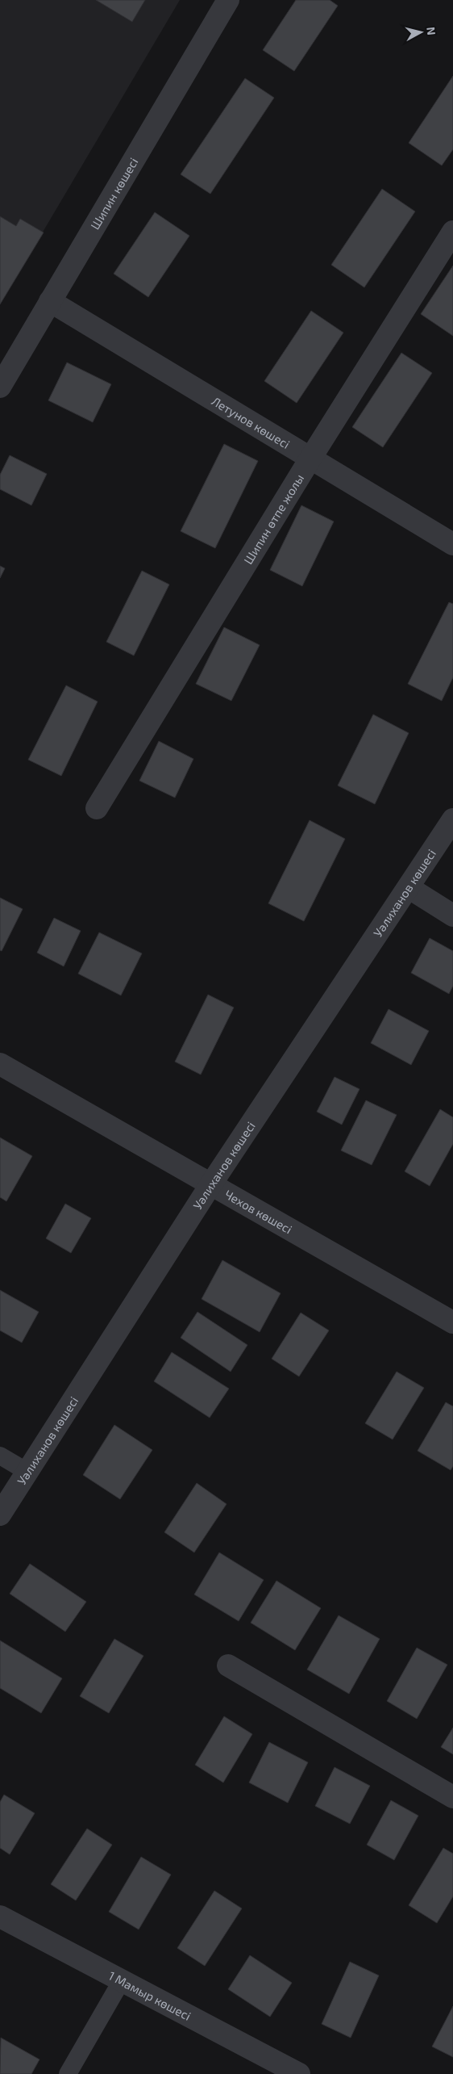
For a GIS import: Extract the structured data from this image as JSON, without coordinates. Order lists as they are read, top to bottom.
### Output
{
  "streets": {
    "street": [
      "Шипин көшесі",
      "Летунов көшесі",
      "Шипин өтпе жолы",
      "Уәлиханов көшесі",
      "Чехов көшесі",
      "1 Мамыр көшесі"
    ]
  },
  "crossings": [
    ["Шипин көшесі", "Летунов көшесі"],
    ["Летунов көшесі", "Шипин өтпе жолы"],
    ["Уәлиханов көшесі", "Чехов көшесі"]
  ],
  "north": "right"
}
